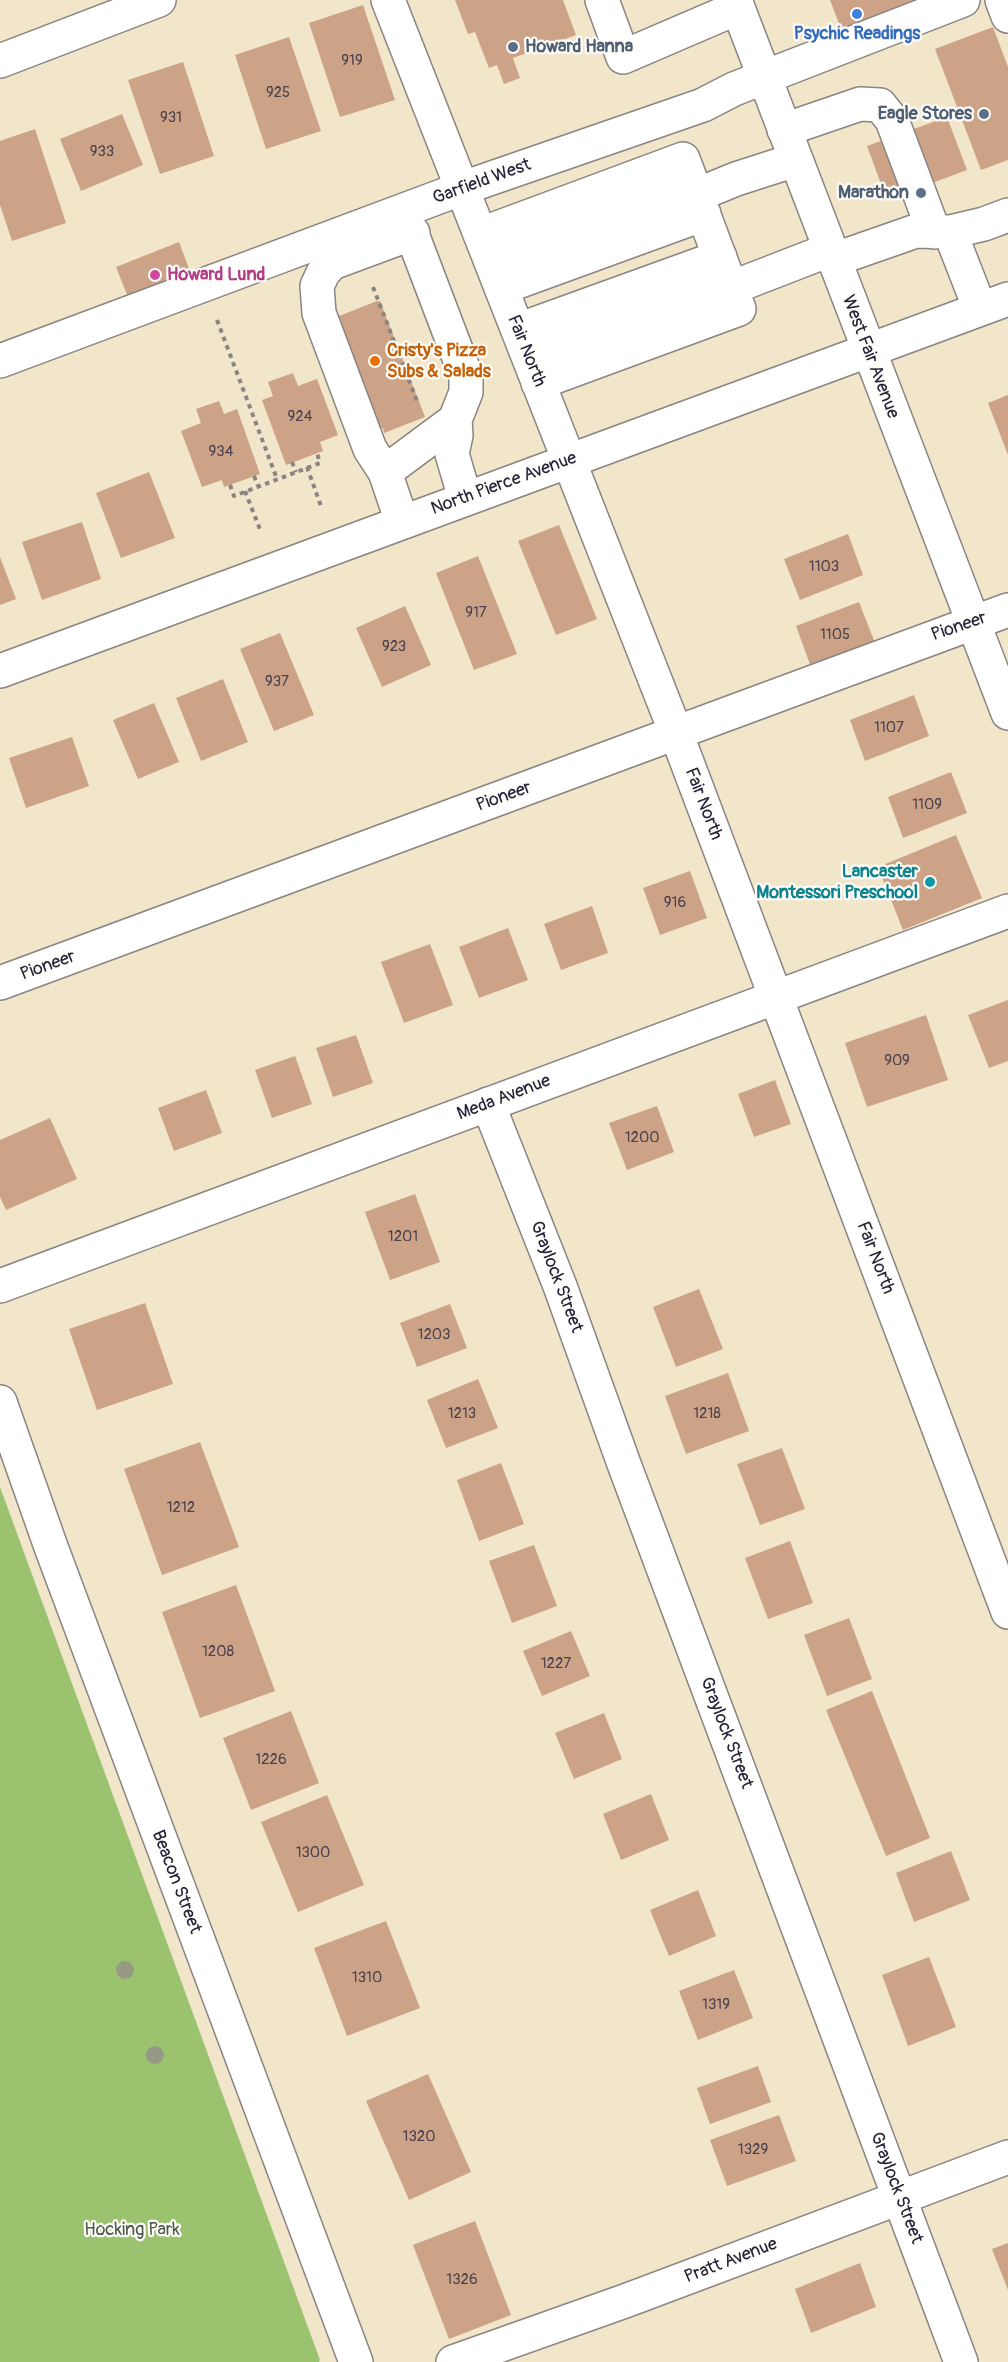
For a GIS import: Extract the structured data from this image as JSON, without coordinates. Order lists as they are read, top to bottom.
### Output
{
  "streets": {
    "street": [
      "Garfield West",
      "Fair North",
      "West Fair Avenue",
      "North Pierce Avenue",
      "Pioneer",
      "Meda Avenue",
      "Graylock Street",
      "Beacon Street",
      "Pratt Avenue"
    ]
  },
  "crossings": [
    ["Garfield West", "Fair North"],
    ["Garfield West", "West Fair Avenue"],
    ["Fair North", "North Pierce Avenue"],
    ["Fair North", "Pioneer"],
    ["Fair North", "Meda Avenue"],
    ["West Fair Avenue", "North Pierce Avenue"],
    ["West Fair Avenue", "Pioneer"],
    ["Meda Avenue", "Graylock Street"],
    ["Graylock Street", "Pratt Avenue"]
  ],
  "parks": ["Hocking Park"],
  "places": [
    "Psychic Readings",
    "Howard Hanna",
    "Eagle Stores",
    "Marathon",
    "Howard Lund",
    "Cristy's Pizza Subs & Salads",
    "Lancaster Montessori Preschool"
  ],
  "house_numbers": [
    "919",
    "925",
    "931",
    "933",
    "924",
    "934",
    "1103",
    "917",
    "1105",
    "923",
    "937",
    "1107",
    "1109",
    "916",
    "909",
    "1200",
    "1201",
    "1203",
    "1213",
    "1218",
    "1212",
    "1208",
    "1227",
    "1226",
    "1300",
    "1310",
    "1319",
    "1320",
    "1329",
    "1326"
  ]
}
